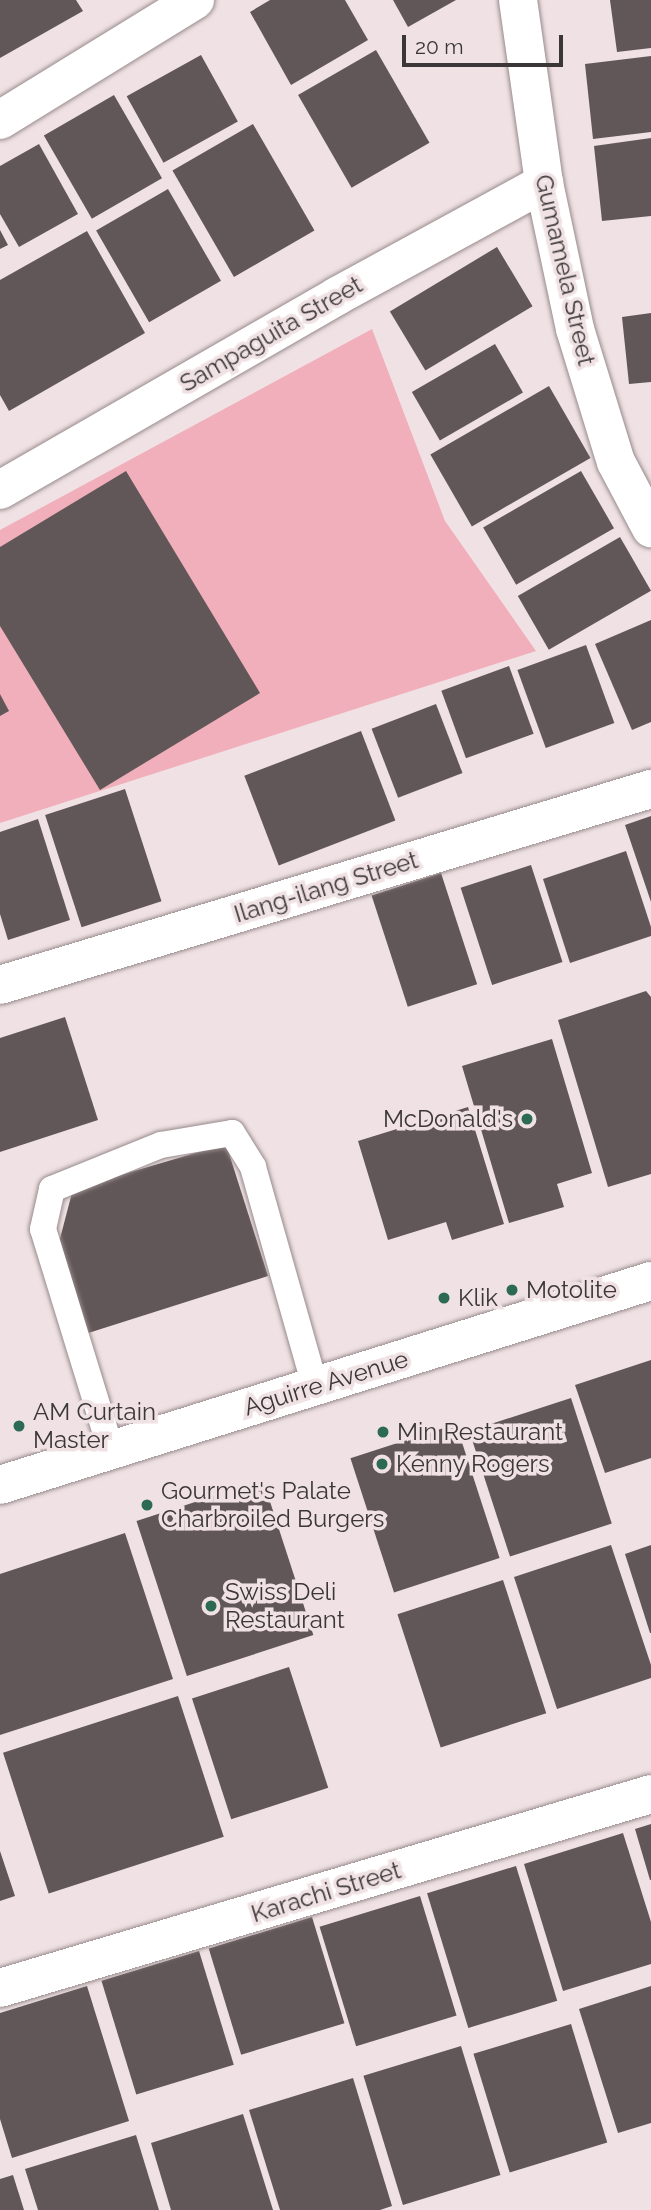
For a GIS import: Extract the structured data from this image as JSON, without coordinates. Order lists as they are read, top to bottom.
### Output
{
  "streets": {
    "street": [
      "Gumamela Street",
      "Sampaguita Street",
      "Ilang-ilang Street",
      "Aguirre Avenue",
      "Karachi Street"
    ]
  },
  "crossings": [
    ["Gumamela Street", "Sampaguita Street"]
  ],
  "places": [
    "McDonald's",
    "Motolite",
    "Klik",
    "AM Curtain Master",
    "Min Restaurant",
    "Kenny Rogers",
    "Gourmet's Palate Charbroiled Burgers",
    "Swiss Deli Restaurant"
  ],
  "scale_bar": "20 m"
}
